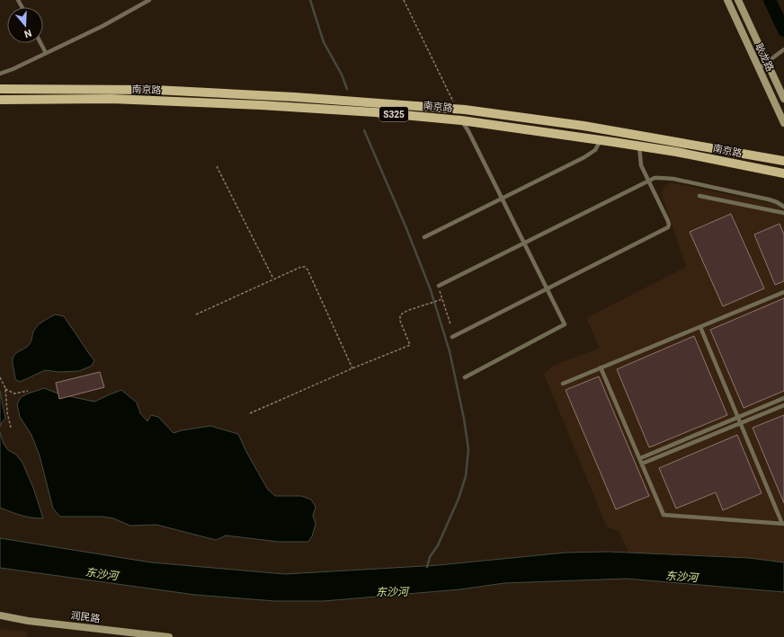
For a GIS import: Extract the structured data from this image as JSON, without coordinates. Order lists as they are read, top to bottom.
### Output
{
  "streets": {
    "main road": ["南京路", "S325"],
    "street": ["耿龙路", "润民路"]
  },
  "water": ["东沙河"],
  "north": "bottom"
}
